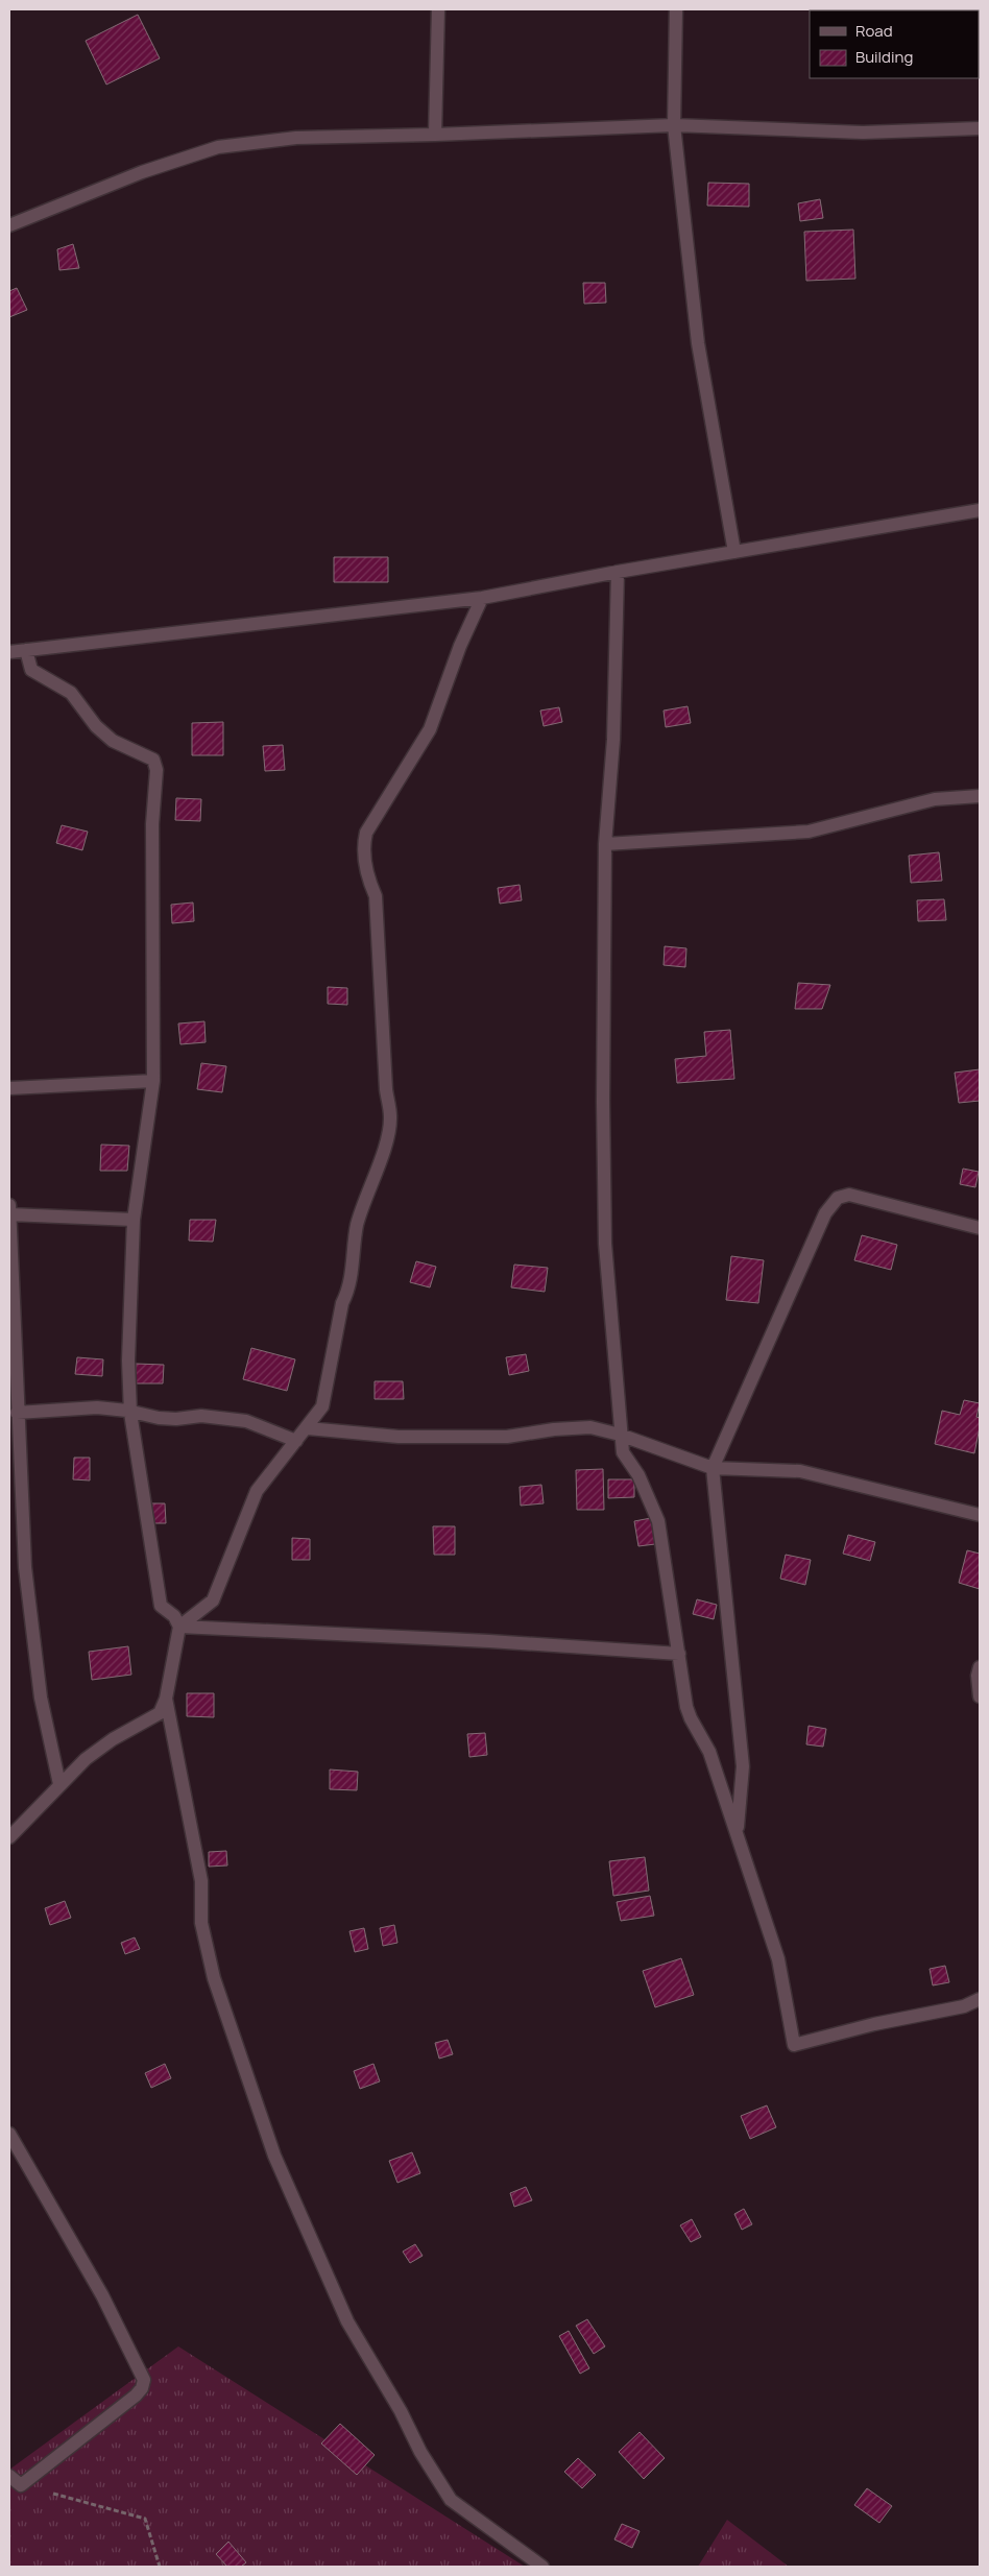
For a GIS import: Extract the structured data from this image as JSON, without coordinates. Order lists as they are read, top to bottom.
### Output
{
  "legend": ["Road", "Building"]
}
